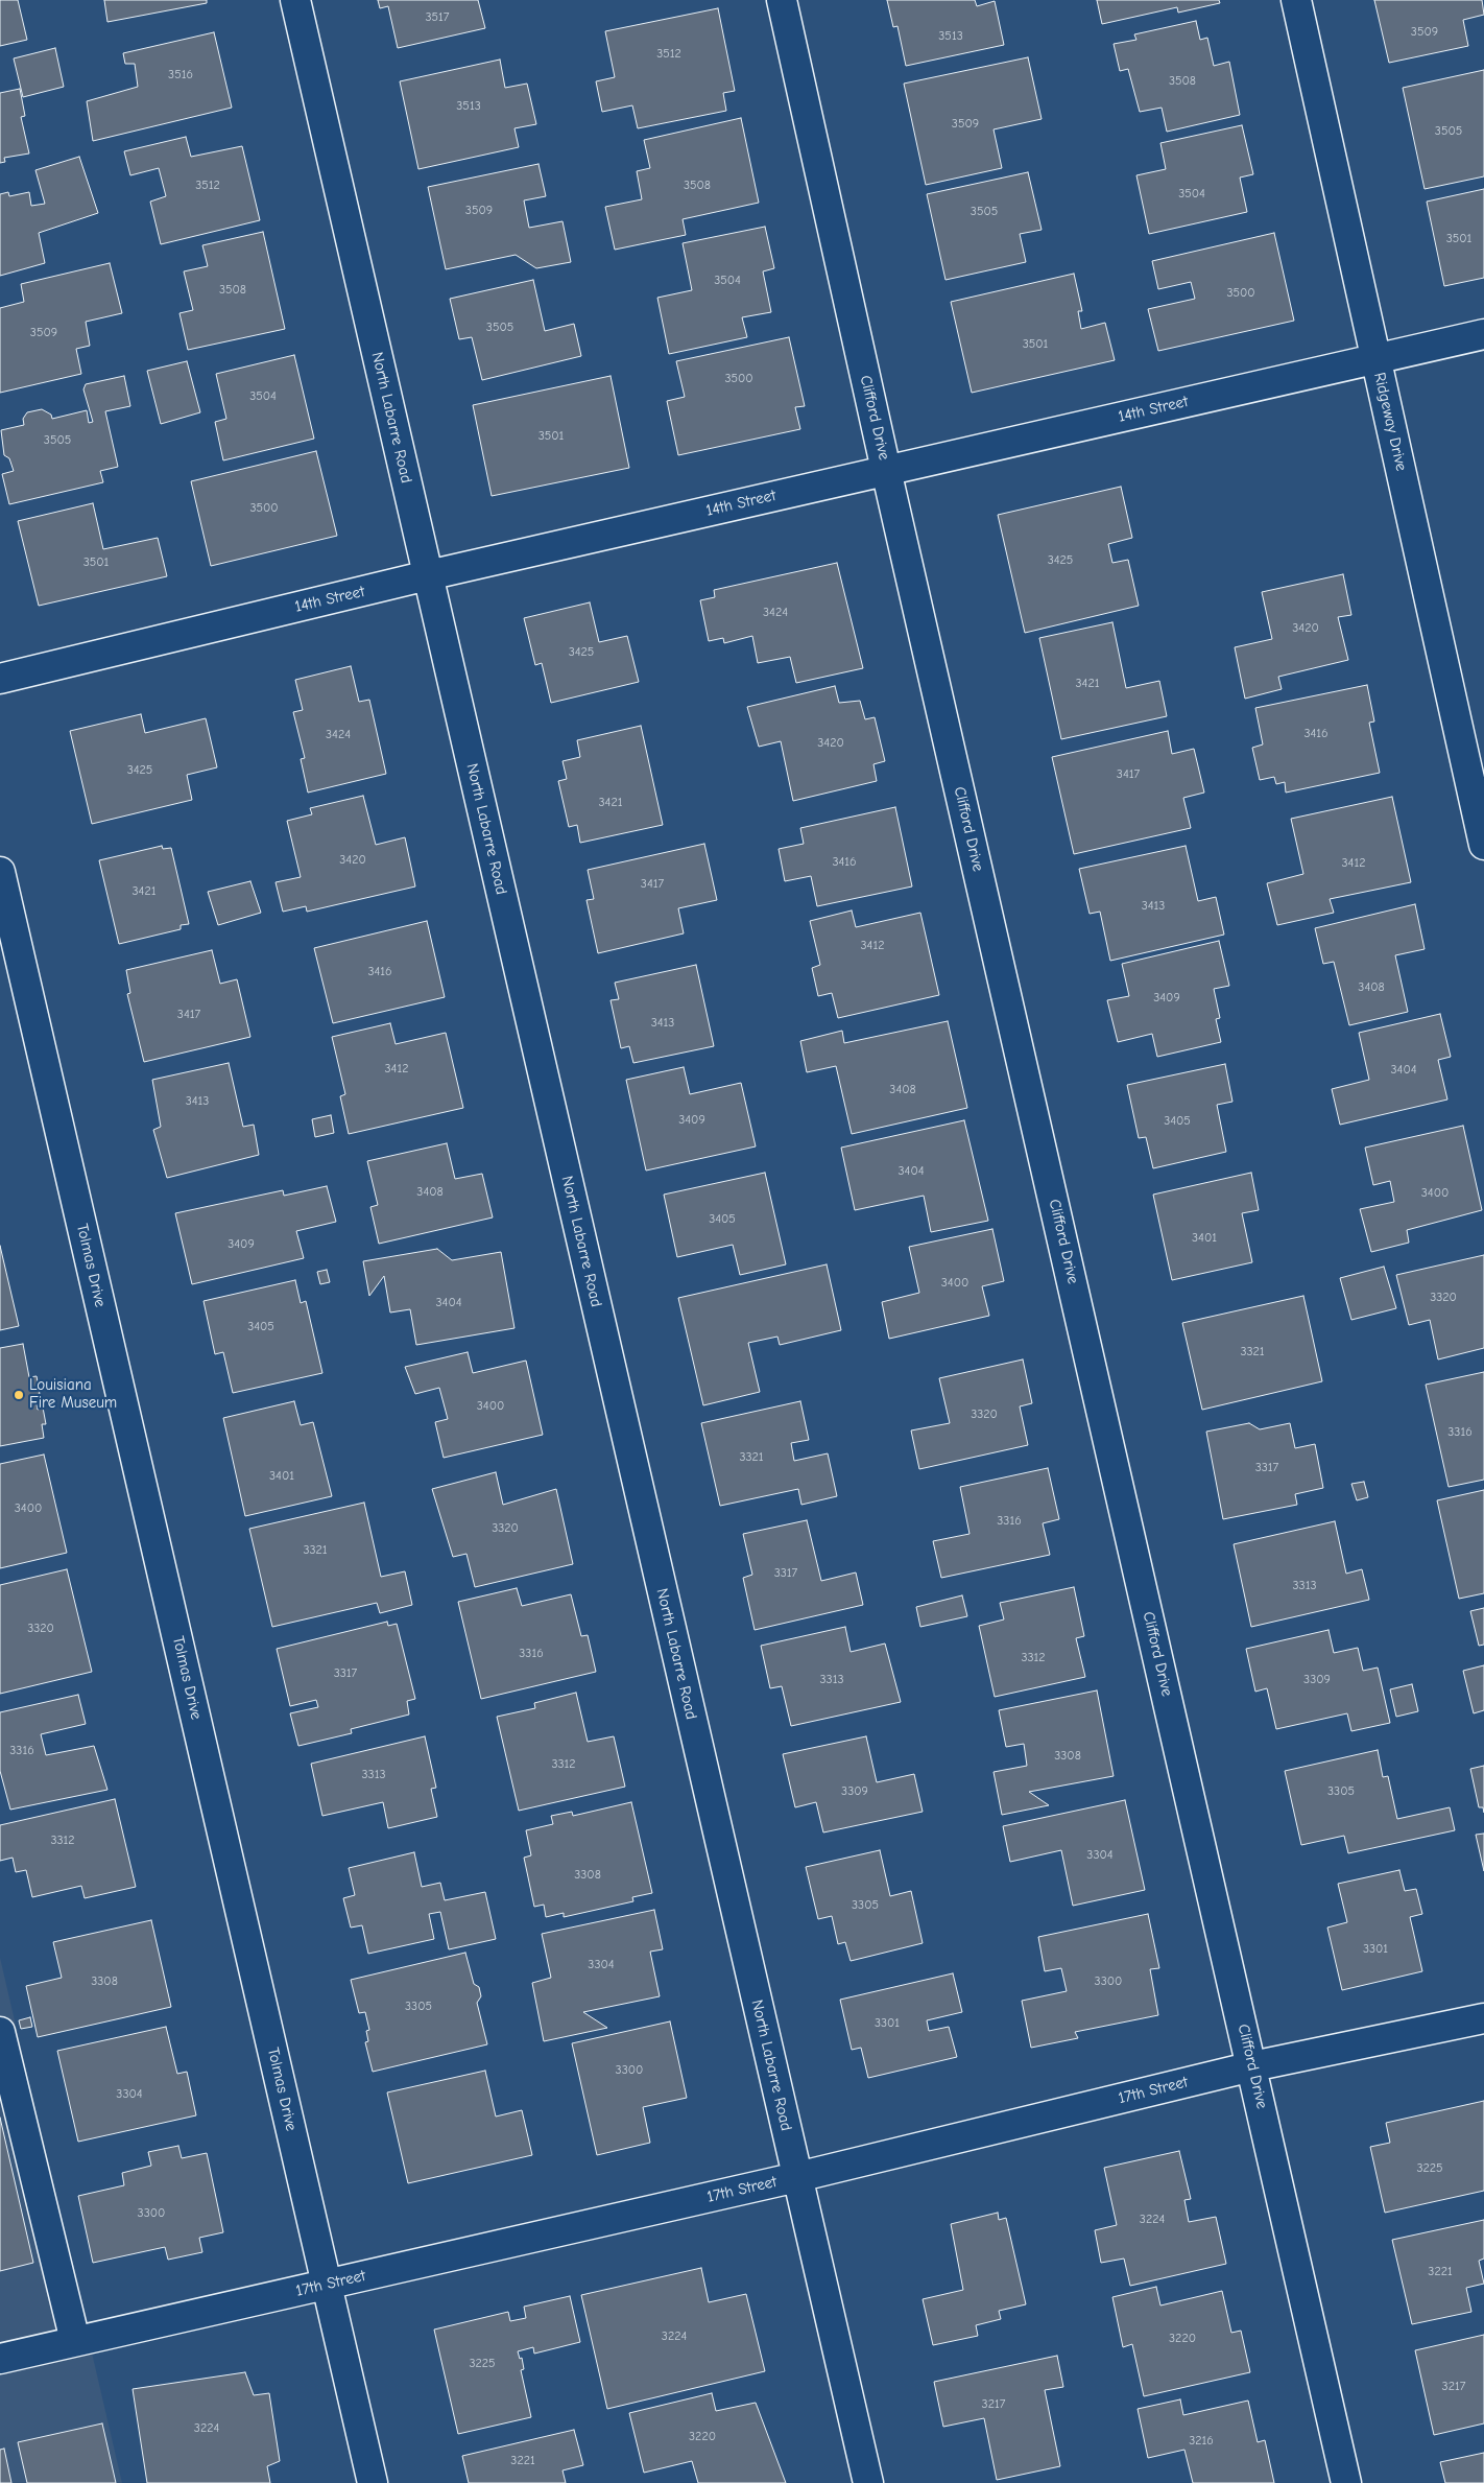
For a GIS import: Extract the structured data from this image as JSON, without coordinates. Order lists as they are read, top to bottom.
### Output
{
  "streets": {
    "street": [
      "14th Street",
      "North Labarre Road",
      "Clifford Drive",
      "Ridgeway Drive",
      "Tolmas Drive",
      "17th Street"
    ]
  },
  "crossings": [
    ["14th Street", "North Labarre Road"],
    ["14th Street", "Clifford Drive"],
    ["14th Street", "Ridgeway Drive"],
    ["North Labarre Road", "17th Street"],
    ["Clifford Drive", "17th Street"],
    ["Tolmas Drive", "17th Street"]
  ],
  "places": ["Louisiana Fire Museum"],
  "house_numbers": [
    "3517",
    "3509",
    "3513",
    "3512",
    "3516",
    "3508",
    "3513",
    "3509",
    "3505",
    "3512",
    "3508",
    "3504",
    "3509",
    "3505",
    "3501",
    "3504",
    "3508",
    "3500",
    "3505",
    "3509",
    "3501",
    "3500",
    "3504",
    "3501",
    "3505",
    "3500",
    "3425",
    "3501",
    "3424",
    "3420",
    "3425",
    "3421",
    "3416",
    "3424",
    "3420",
    "3425",
    "3417",
    "3421",
    "3420",
    "3416",
    "3412",
    "3417",
    "3421",
    "3413",
    "3412",
    "3416",
    "3408",
    "3409",
    "3417",
    "3413",
    "3412",
    "3404",
    "3408",
    "3413",
    "3409",
    "3405",
    "3404",
    "3408",
    "3400",
    "3405",
    "3401",
    "3409",
    "3400",
    "3320",
    "3404",
    "3405",
    "3321",
    "3400",
    "3320",
    "3316",
    "3321",
    "3317",
    "3401",
    "3400",
    "3316",
    "3320",
    "3321",
    "3317",
    "3313",
    "3320",
    "3316",
    "3312",
    "3317",
    "3313",
    "3309",
    "3316",
    "3308",
    "3312",
    "3313",
    "3309",
    "3305",
    "3312",
    "3304",
    "3308",
    "3305",
    "3301",
    "3304",
    "3308",
    "3300",
    "3305",
    "3301",
    "3300",
    "3304",
    "3225",
    "3300",
    "3224",
    "3221",
    "3224",
    "3220",
    "3225",
    "3217",
    "3217",
    "3224",
    "3220",
    "3216",
    "3221"
  ]
}
